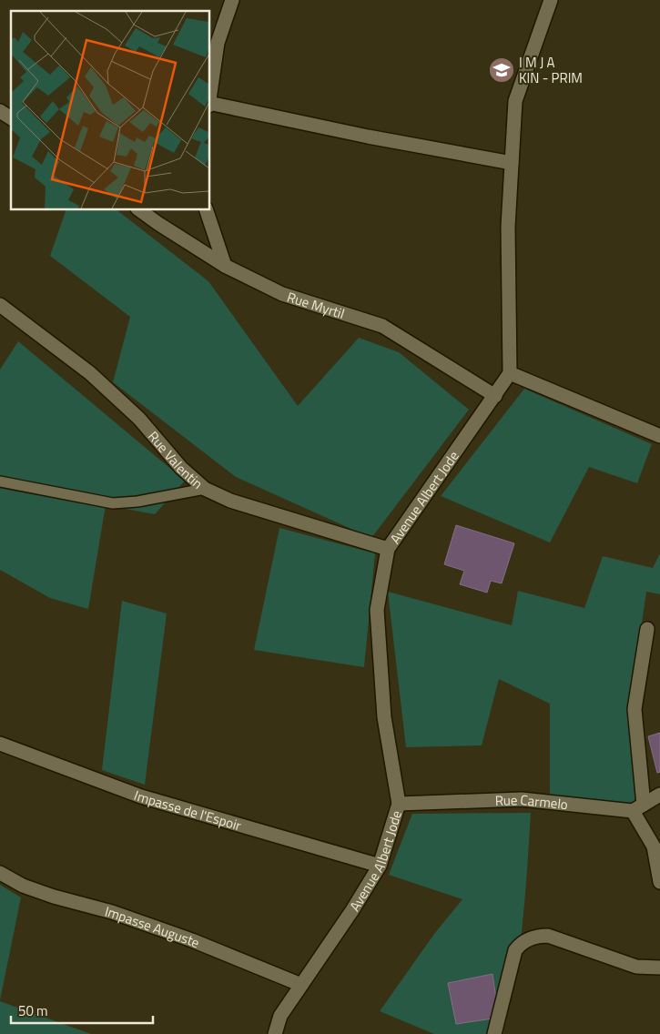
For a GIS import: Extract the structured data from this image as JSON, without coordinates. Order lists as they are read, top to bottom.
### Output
{
  "streets": {
    "street": [
      "Rue Myrtil",
      "Rue Valentin",
      "Avenue Albert Jode",
      "Rue Carmelo",
      "Impasse de l'Espoir",
      "Impasse Auguste"
    ]
  },
  "crossings": [
    ["Rue Myrtil", "Avenue Albert Jode"],
    ["Rue Valentin", "Avenue Albert Jode"],
    ["Avenue Albert Jode", "Rue Carmelo"],
    ["Avenue Albert Jode", "Impasse de l'Espoir"],
    ["Avenue Albert Jode", "Impasse Auguste"]
  ],
  "places": {
    "school or university": ["I M J A KIN - PRIM"]
  },
  "scale_bar": "50 m"
}
